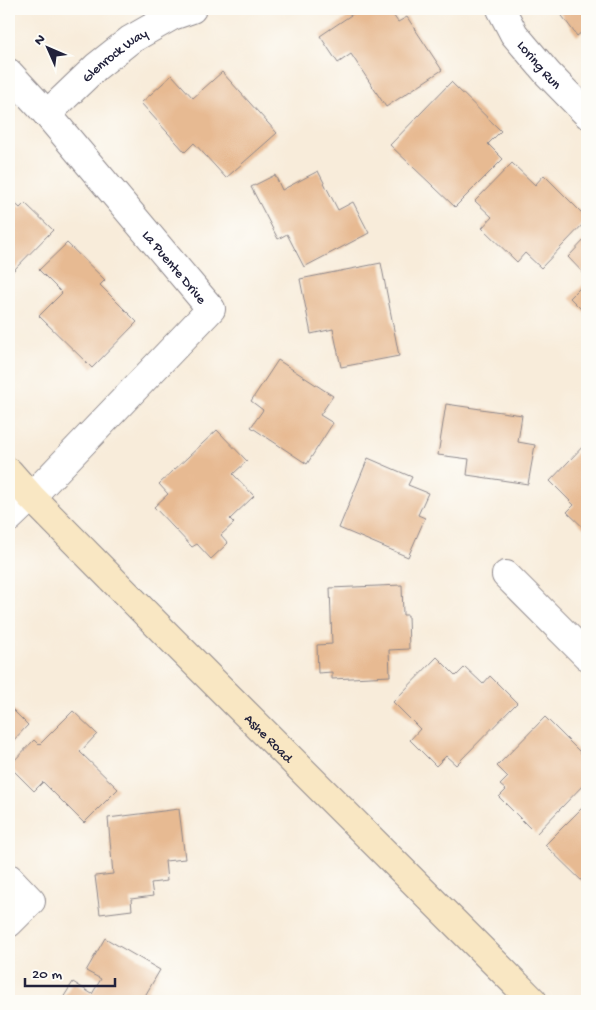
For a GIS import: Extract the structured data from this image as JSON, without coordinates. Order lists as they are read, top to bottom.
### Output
{
  "streets": {
    "street": [
      "Glenrock Way",
      "Loring Run",
      "La Puente Drive",
      "Ashe Road"
    ]
  },
  "crossings": [
    ["Glenrock Way", "La Puente Drive"],
    ["La Puente Drive", "Ashe Road"]
  ],
  "scale_bar": "20 m",
  "north": "top left"
}
